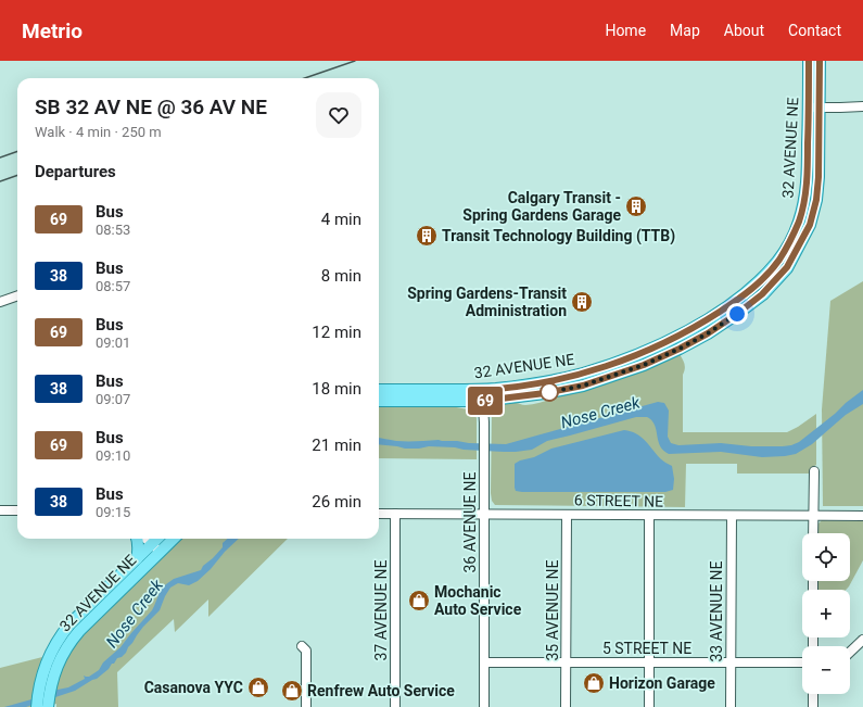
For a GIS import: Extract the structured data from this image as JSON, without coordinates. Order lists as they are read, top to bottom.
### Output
{
  "streets": {
    "main road": ["32 AVENUE NE"],
    "street": [
      "6 STREET NE",
      "36 AVENUE NE",
      "37 AVENUE NE",
      "35 AVENUE NE",
      "33 AVENUE NE",
      "5 STREET NE"
    ]
  },
  "crossings": [
    ["32 AVENUE NE", "36 AVENUE NE"],
    ["6 STREET NE", "36 AVENUE NE"],
    ["6 STREET NE", "37 AVENUE NE"],
    ["6 STREET NE", "35 AVENUE NE"],
    ["6 STREET NE", "33 AVENUE NE"],
    ["36 AVENUE NE", "5 STREET NE"],
    ["35 AVENUE NE", "5 STREET NE"],
    ["33 AVENUE NE", "5 STREET NE"]
  ],
  "water": ["Nose Creek"],
  "places": {
    "building": ["Calgary Transit - Spring Gardens Garage", "Transit Technology Building (TTB)", "Spring Gardens-Transit Administration"],
    "shop": [
      "Mochanic Auto Service",
      "Horizon Garage",
      "Casanova YYC",
      "Renfrew Auto Service"
    ]
  },
  "lines": ["bus line 69"],
  "page": {
    "header": "Metrio",
    "nav": [
      "Home",
      "Map",
      "About",
      "Contact"
    ],
    "on_map": "69",
    "heading": [
      ["SB 32 AV NE @ 36 AV NE", "Walk · 4 min · 250 m"],
      "Departures"
    ],
    "list": [
      {
        "mark": "69",
        "name": "Bus",
        "note": "08:53",
        "value": "4 min"
      },
      {
        "mark": "38",
        "name": "Bus",
        "note": "08:57",
        "value": "8 min"
      },
      {
        "mark": "69",
        "name": "Bus",
        "note": "09:01",
        "value": "12 min"
      },
      {
        "mark": "38",
        "name": "Bus",
        "note": "09:07",
        "value": "18 min"
      },
      {
        "mark": "69",
        "name": "Bus",
        "note": "09:10",
        "value": "21 min"
      },
      {
        "mark": "38",
        "name": "Bus",
        "note": "09:15",
        "value": "26 min"
      }
    ],
    "map_buttons": ["+", "−"]
  }
}
